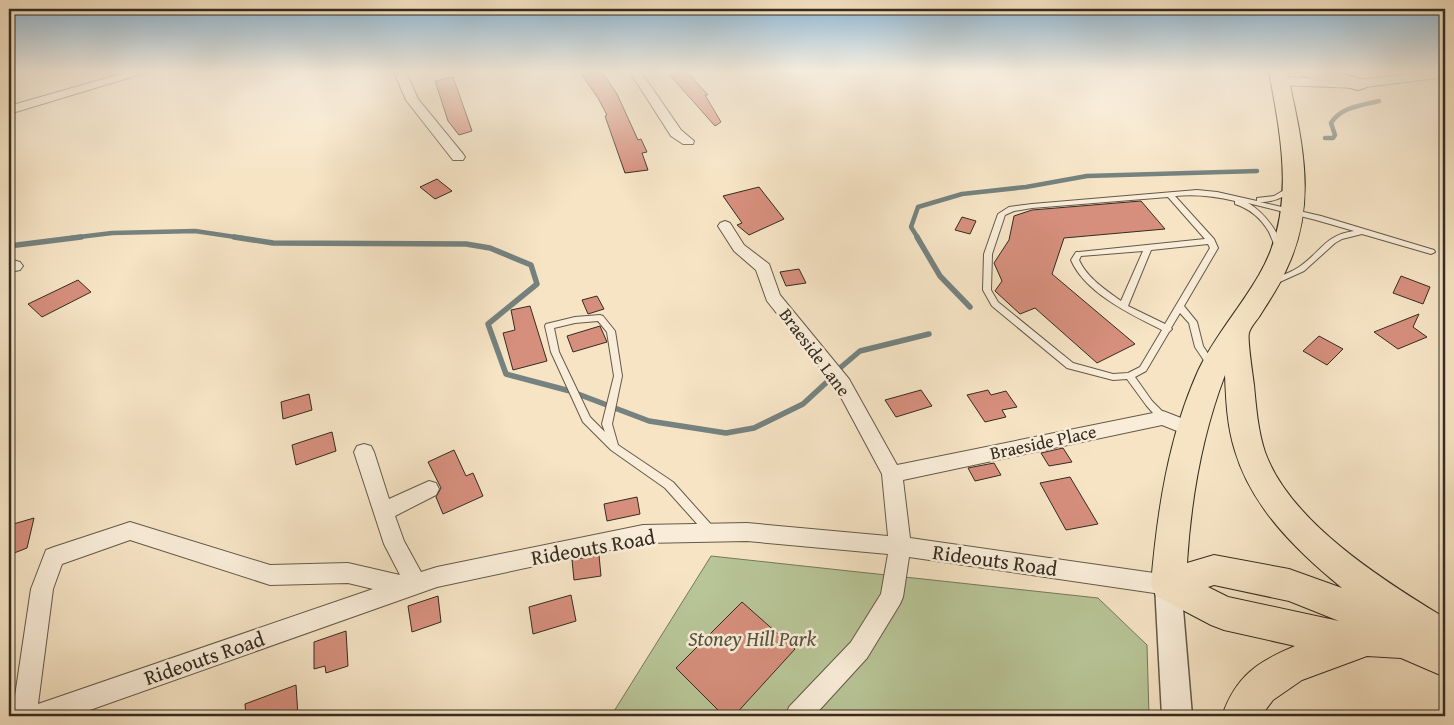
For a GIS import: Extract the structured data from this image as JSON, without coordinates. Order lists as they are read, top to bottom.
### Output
{
  "streets": {
    "street": ["Braeside Lane", "Braeside Place", "Rideouts Road"]
  },
  "crossings": [
    ["Braeside Lane", "Braeside Place"],
    ["Braeside Lane", "Rideouts Road"]
  ],
  "parks": ["Stoney Hill Park"]
}
